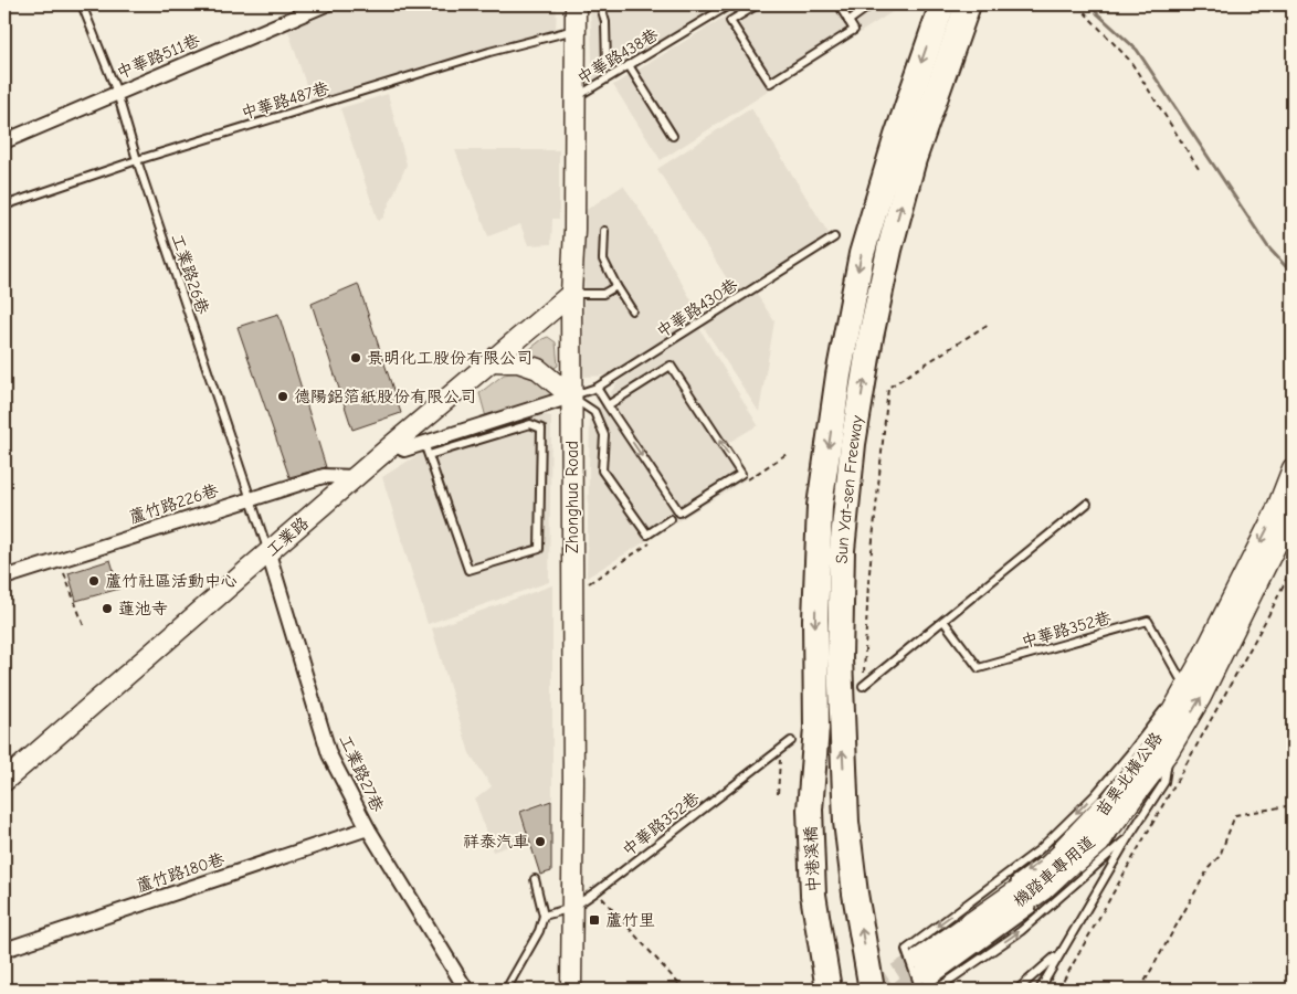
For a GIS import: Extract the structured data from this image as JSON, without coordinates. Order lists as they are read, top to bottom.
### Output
{
  "streets": {
    "highway": ["Sun Yat-sen Freeway", "中港溪橋"],
    "street": [
      "中華路511巷",
      "Zhonghua Road",
      "蘆竹路226巷",
      "工業路",
      "工業路27巷",
      "苗栗北橫公路",
      "蘆竹路180巷"
    ],
    "lane": [
      "中華路438巷",
      "中華路487巷",
      "工業路26巷",
      "中華路430巷",
      "中華路352巷",
      "機踏車專用道"
    ]
  },
  "crossings": [
    ["中華路511巷", "工業路26巷"],
    ["中華路438巷", "Zhonghua Road"],
    ["中華路487巷", "工業路26巷"],
    ["中華路487巷", "Zhonghua Road"],
    ["工業路26巷", "蘆竹路226巷"],
    ["工業路26巷", "工業路"],
    ["工業路26巷", "工業路27巷"],
    ["中華路430巷", "Zhonghua Road"],
    ["Sun Yat-sen Freeway", "中港溪橋"],
    ["Zhonghua Road", "工業路"],
    ["Zhonghua Road", "中華路352巷"],
    ["蘆竹路226巷", "工業路"],
    ["工業路", "工業路27巷"],
    ["工業路27巷", "蘆竹路180巷"],
    ["苗栗北橫公路", "機踏車專用道"]
  ],
  "places": {
    "other": [
      "景明化工股份有限公司",
      "德陽鋁箔紙股份有限公司",
      "蘆竹社區活動中心",
      "蓮池寺",
      "祥泰汽車"
    ],
    "transit": ["蘆竹里"]
  }
}
